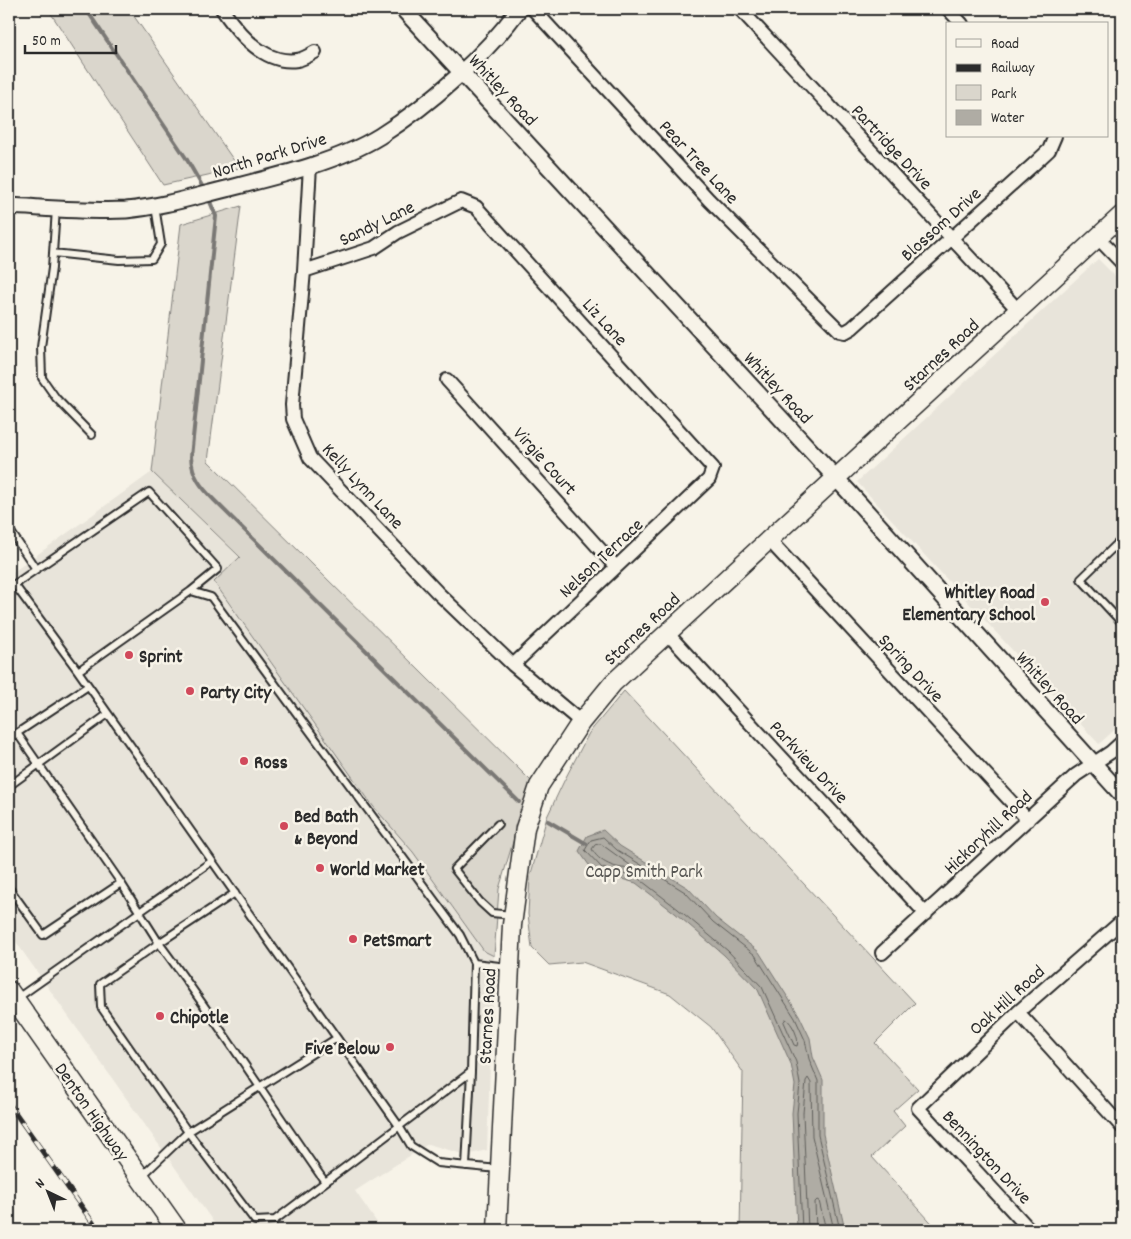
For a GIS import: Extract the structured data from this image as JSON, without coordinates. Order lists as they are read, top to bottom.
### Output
{
  "streets": {
    "main road": ["Starnes Road", "Denton Highway"],
    "street": [
      "Whitley Road",
      "Partridge Drive",
      "North Park Drive",
      "Pear Tree Lane",
      "Sandy Lane",
      "Blossom Drive",
      "Liz Lane",
      "Virgie Court",
      "Kelly Lynn Lane",
      "Nelson Terrace",
      "Spring Drive",
      "Parkview Drive",
      "Hickoryhill Road",
      "Oak Hill Road",
      "Bennington Drive"
    ]
  },
  "crossings": [
    ["Whitley Road", "North Park Drive"],
    ["Whitley Road", "Starnes Road"],
    ["Whitley Road", "Hickoryhill Road"],
    ["Partridge Drive", "Blossom Drive"],
    ["Partridge Drive", "Starnes Road"],
    ["North Park Drive", "Kelly Lynn Lane"],
    ["Pear Tree Lane", "Blossom Drive"],
    ["Sandy Lane", "Liz Lane"],
    ["Sandy Lane", "Kelly Lynn Lane"],
    ["Liz Lane", "Nelson Terrace"],
    ["Starnes Road", "Kelly Lynn Lane"],
    ["Starnes Road", "Spring Drive"],
    ["Starnes Road", "Parkview Drive"],
    ["Virgie Court", "Nelson Terrace"],
    ["Kelly Lynn Lane", "Nelson Terrace"],
    ["Spring Drive", "Hickoryhill Road"],
    ["Parkview Drive", "Hickoryhill Road"],
    ["Oak Hill Road", "Bennington Drive"]
  ],
  "parks": ["Capp Smith Park"],
  "places": [
    "Whitley Road Elementary School",
    "Sprint",
    "Party City",
    "Ross",
    "Bed Bath & Beyond",
    "World Market",
    "PetSmart",
    "Chipotle",
    "Five Below"
  ],
  "legend": [
    "Road",
    "Railway",
    "Park",
    "Water"
  ],
  "scale_bar": "50 m",
  "north": "top left"
}
